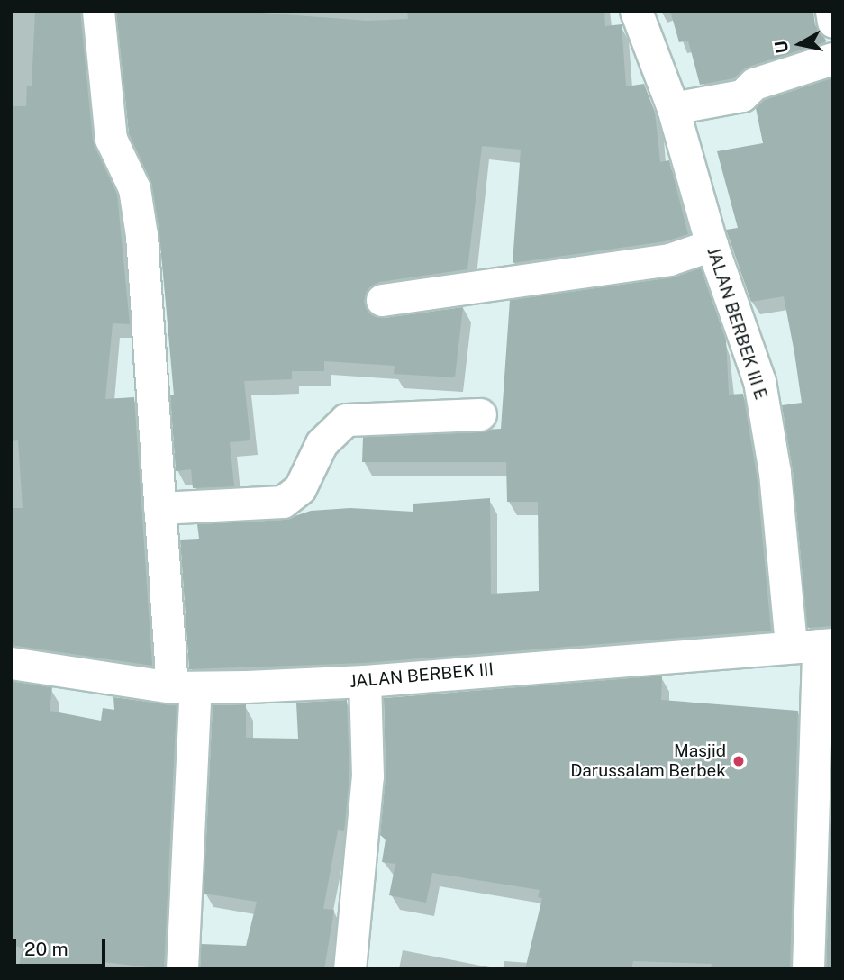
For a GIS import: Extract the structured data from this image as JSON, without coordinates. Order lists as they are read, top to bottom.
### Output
{
  "streets": {
    "street": ["JALAN BERBEK III E", "JALAN BERBEK III"]
  },
  "crossings": [
    ["JALAN BERBEK III E", "JALAN BERBEK III"]
  ],
  "places": ["Masjid Darussalam Berbek"],
  "scale_bar": "20 m",
  "north": "left"
}
